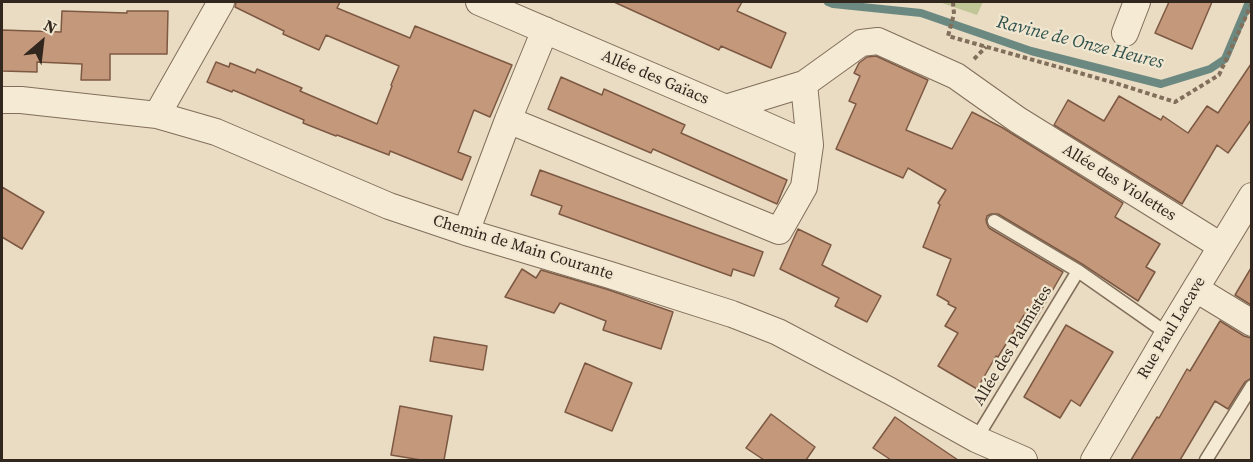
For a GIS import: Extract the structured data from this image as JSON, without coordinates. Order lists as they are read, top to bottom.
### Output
{
  "streets": {
    "street": [
      "Allée des Gaïacs",
      "Allée des Violettes",
      "Chemin de Main Courante",
      "Rue Paul Lacave"
    ],
    "lane": ["Allée des Palmistes"]
  },
  "crossings": [
    ["Allée des Gaïacs", "Allée des Violettes"],
    ["Allée des Violettes", "Rue Paul Lacave"],
    ["Chemin de Main Courante", "Allée des Palmistes"]
  ],
  "water": ["Ravine de Onze Heures"],
  "north": "top right"
}
